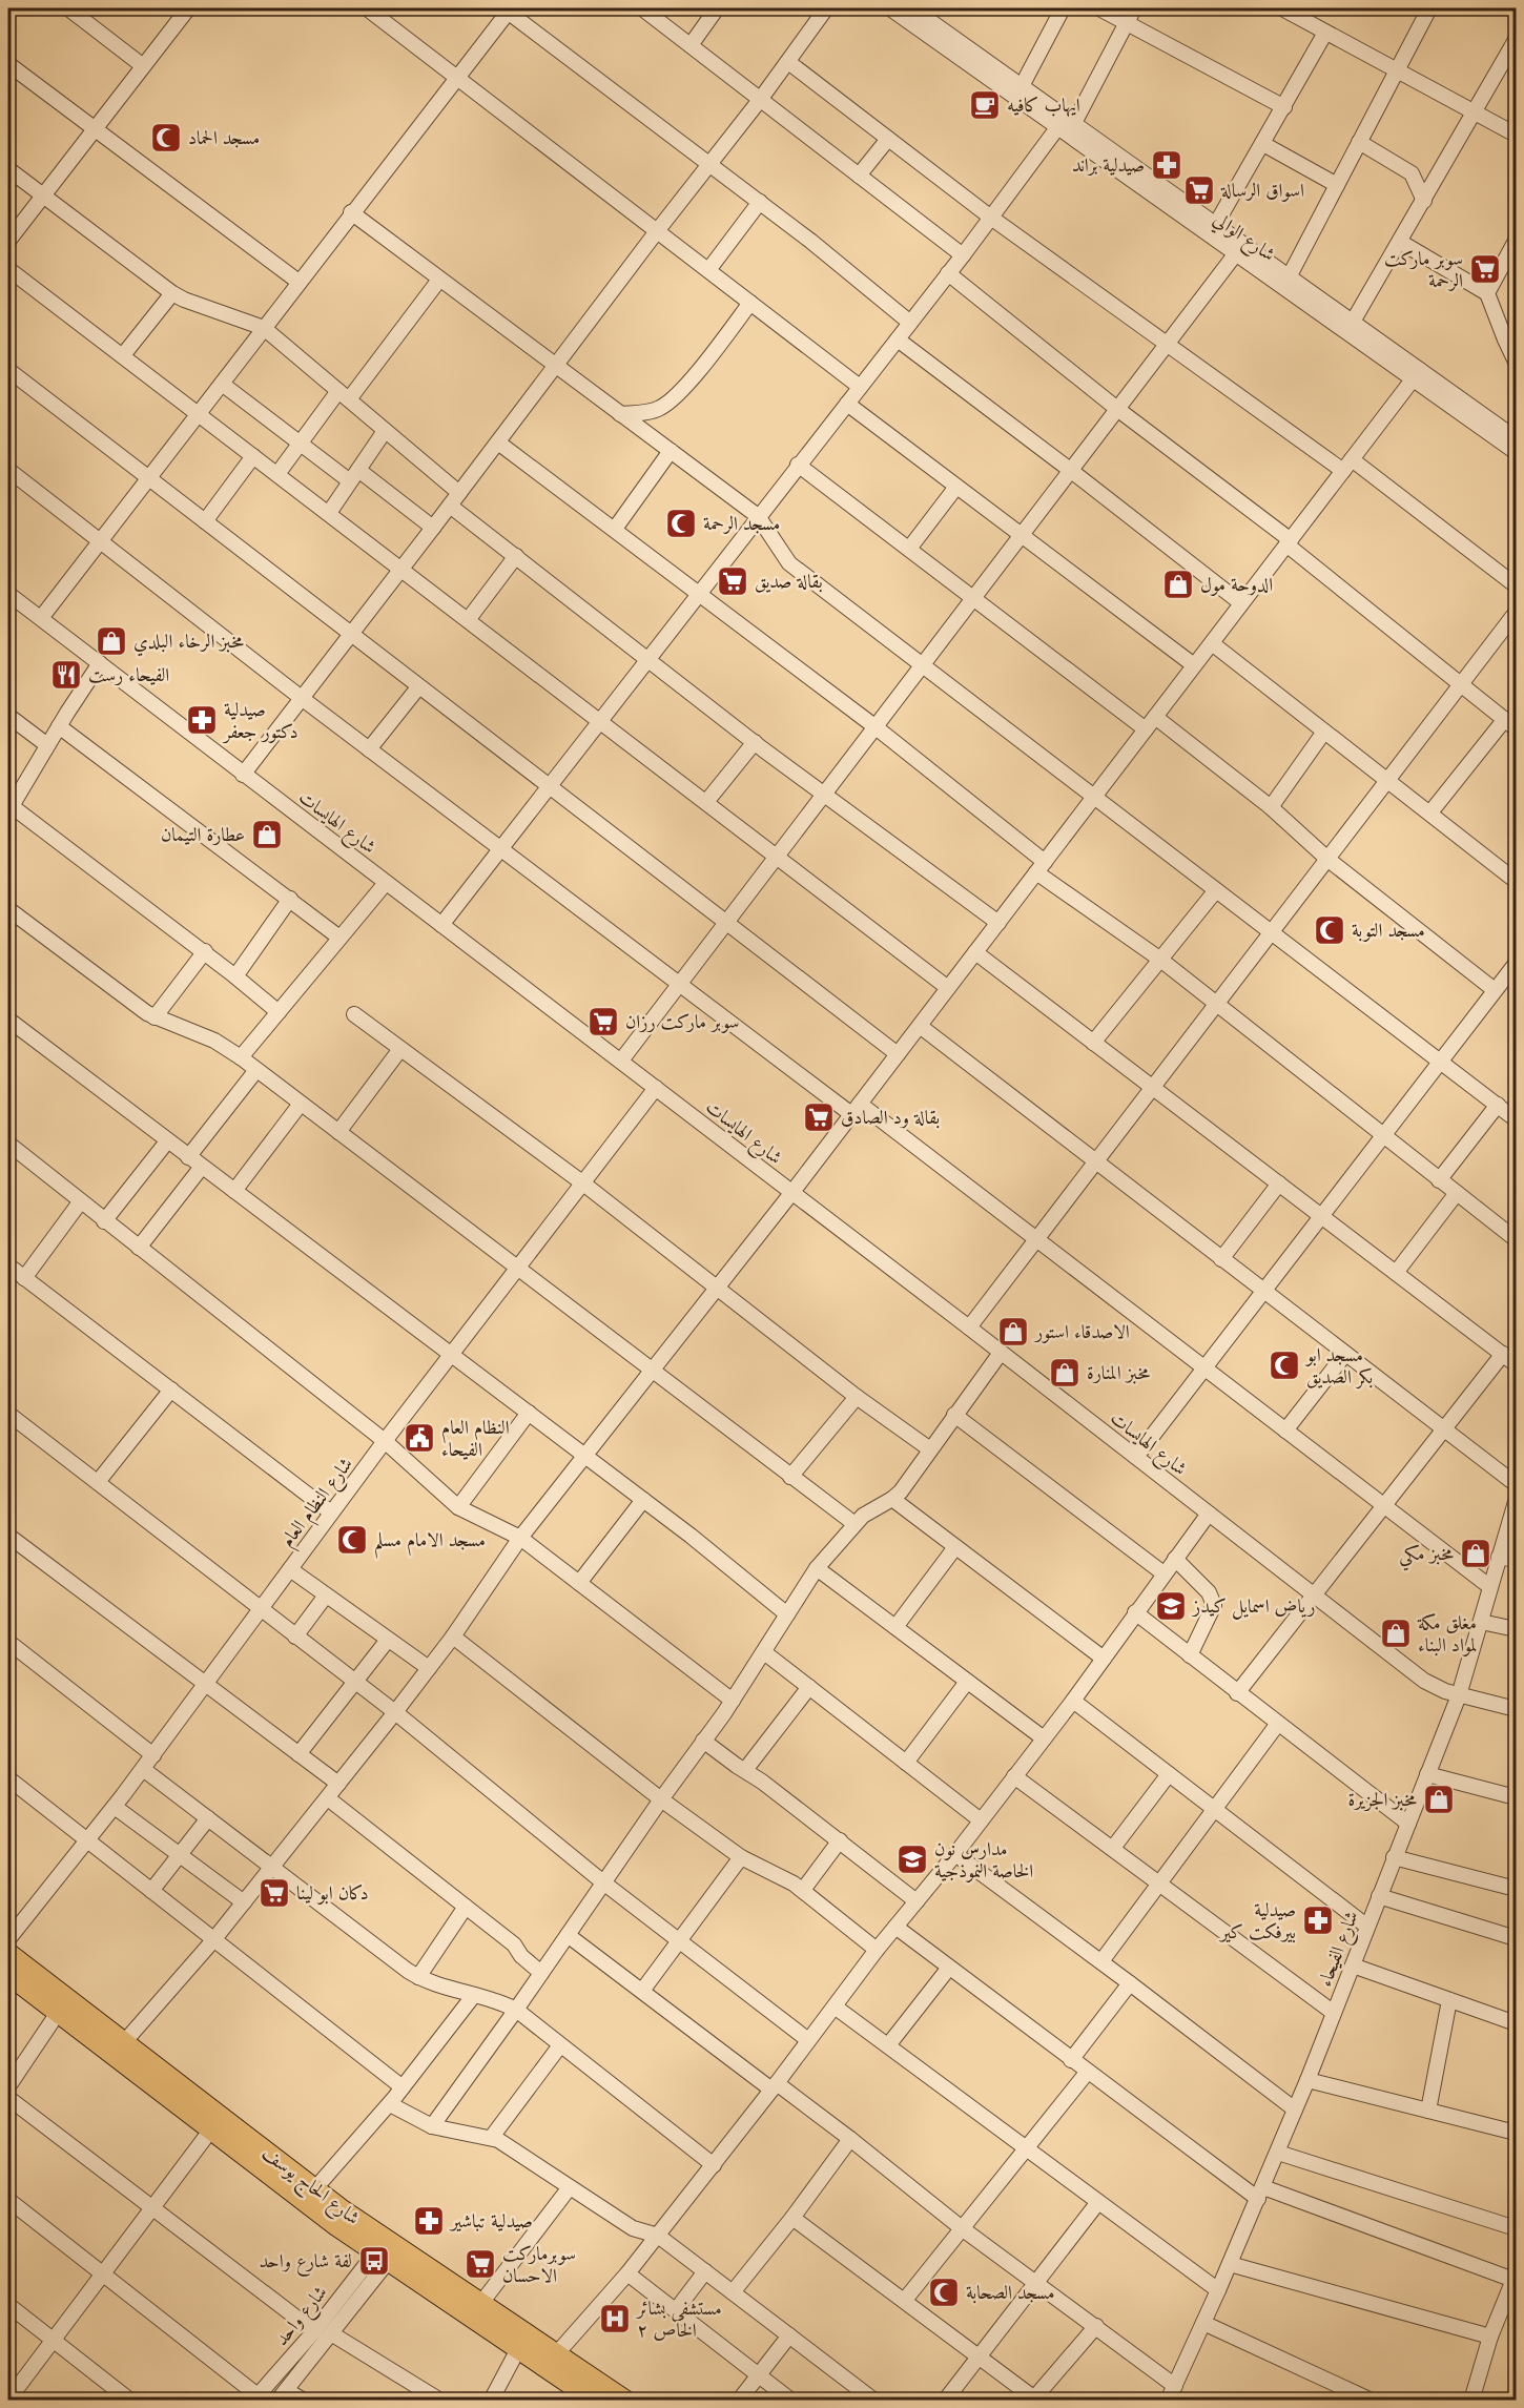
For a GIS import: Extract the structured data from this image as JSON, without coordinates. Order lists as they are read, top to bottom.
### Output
{
  "streets": {
    "main road": ["شارع الحاج يوسف"],
    "street": [
      "شارع الوالي",
      "شارع الهايسات",
      "شارع النظام العام",
      "شارع الفيحاء",
      "شارع واحد"
    ]
  },
  "crossings": [
    ["شارع الهايسات", "شارع النظام العام"],
    ["شارع الهايسات", "شارع الفيحاء"],
    ["شارع الحاج يوسف", "شارع واحد"]
  ],
  "places": {
    "cafe": ["ايهاب كافيه"],
    "mosque": [
      "مسجد الحماد",
      "مسجد الرحمة",
      "مسجد التوبة",
      "مسجد ابو بكر الصديق",
      "مسجد الامام مسلم",
      "مسجد الصحابة"
    ],
    "pharmacy": [
      "صيدلية براند",
      "صيدلية دكتور جعفر",
      "صيدلية بيرفكت كير",
      "صيدلية تباشير"
    ],
    "supermarket": [
      "اسواق الرسالة",
      "سوبر ماركت الرحمة",
      "بقالة صديق",
      "سوبر ماركت رزان",
      "بقالة ود الصادق",
      "دكان ابو لينا",
      "سوبرماركت الاحسان"
    ],
    "shop": [
      "الدوحة مول",
      "مخبز الرخاء البلدي",
      "عطارة التيمان",
      "الاصدقاء استور",
      "مخبز المنارة",
      "مخبز مكي",
      "مغلق مكة لمواد البناء",
      "مخبز الجزيرة"
    ],
    "restaurant": ["الفيحاء رست"],
    "public building": ["النظام العام الفيحاء"],
    "school or university": ["رياض اسمايل كيدز", "مدارس نون الخاصة النموذجية"],
    "bus stop": ["لفة شارع واحد"],
    "hospital": ["مستشفى بشائر الخاص ٢"]
  }
}
